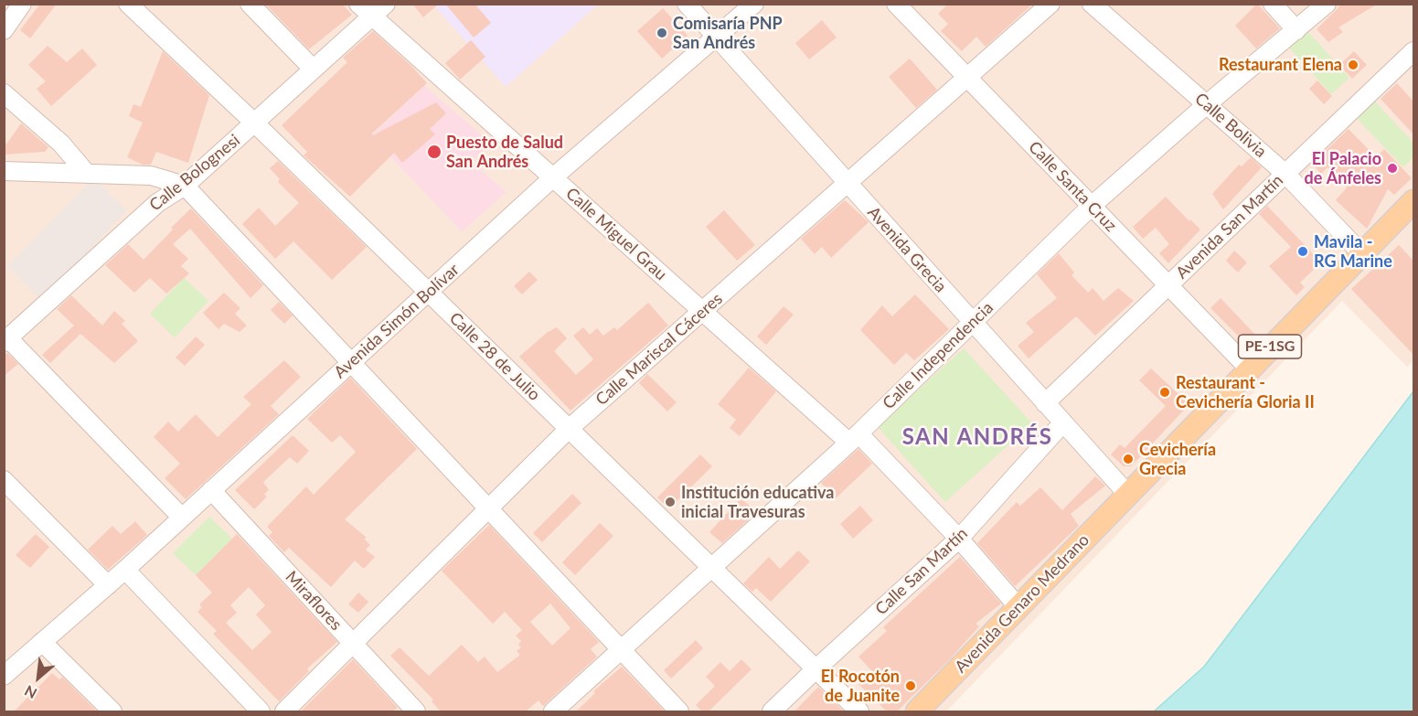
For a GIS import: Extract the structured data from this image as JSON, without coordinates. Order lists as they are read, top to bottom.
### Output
{
  "streets": {
    "main road": ["PE-1SG", "Avenida Genaro Medrano"],
    "street": [
      "Calle Bolivia",
      "Calle Bolognesi",
      "Calle Santa Cruz",
      "Avenida San Martín",
      "Calle Miguel Grau",
      "Avenida Grecia",
      "Avenida Simón Bolívar",
      "Calle Mariscal Cáceres",
      "Calle Independencia",
      "Calle 28 de Julio",
      "Calle San Martín",
      "Miraflores"
    ]
  },
  "crossings": [
    ["Calle Bolivia", "Avenida San Martín"],
    ["Calle Bolivia", "PE-1SG"],
    ["Calle Bolivia", "Calle Independencia"],
    ["Calle Bolognesi", "Calle Miguel Grau"],
    ["Calle Bolognesi", "Calle 28 de Julio"],
    ["Calle Santa Cruz", "Avenida San Martín"],
    ["Calle Santa Cruz", "PE-1SG"],
    ["Calle Santa Cruz", "Calle Mariscal Cáceres"],
    ["Calle Santa Cruz", "Calle Independencia"],
    ["Avenida San Martín", "Avenida Grecia"],
    ["Calle Miguel Grau", "Avenida Simón Bolívar"],
    ["Calle Miguel Grau", "Calle Mariscal Cáceres"],
    ["Calle Miguel Grau", "Calle Independencia"],
    ["Calle Miguel Grau", "Calle San Martín"],
    ["Calle Miguel Grau", "Avenida Genaro Medrano"],
    ["Avenida Grecia", "Avenida Simón Bolívar"],
    ["Avenida Grecia", "PE-1SG"],
    ["Avenida Grecia", "Calle Mariscal Cáceres"],
    ["Avenida Grecia", "Calle Independencia"],
    ["Avenida Grecia", "Calle San Martín"],
    ["Avenida Grecia", "Avenida Genaro Medrano"],
    ["Avenida Simón Bolívar", "Calle 28 de Julio"],
    ["Avenida Simón Bolívar", "Miraflores"],
    ["PE-1SG", "Avenida Genaro Medrano"],
    ["Calle Mariscal Cáceres", "Calle 28 de Julio"],
    ["Calle Mariscal Cáceres", "Miraflores"],
    ["Calle Independencia", "Calle 28 de Julio"],
    ["Calle 28 de Julio", "Calle San Martín"]
  ],
  "districts": ["SAN ANDRÉS"],
  "places": [
    "Comisaría PNP San Andrés",
    "Restaurant Elena",
    "Puesto de Salud San Andrés",
    "El Palacio de Ánfeles",
    "Mavila - RG Marine",
    "Restaurant - Cevichería Gloria II",
    "Cevichería Grecia",
    "Institución educativa inicial Travesuras",
    "El Rocotón de Juanite"
  ],
  "north": "bottom left"
}
